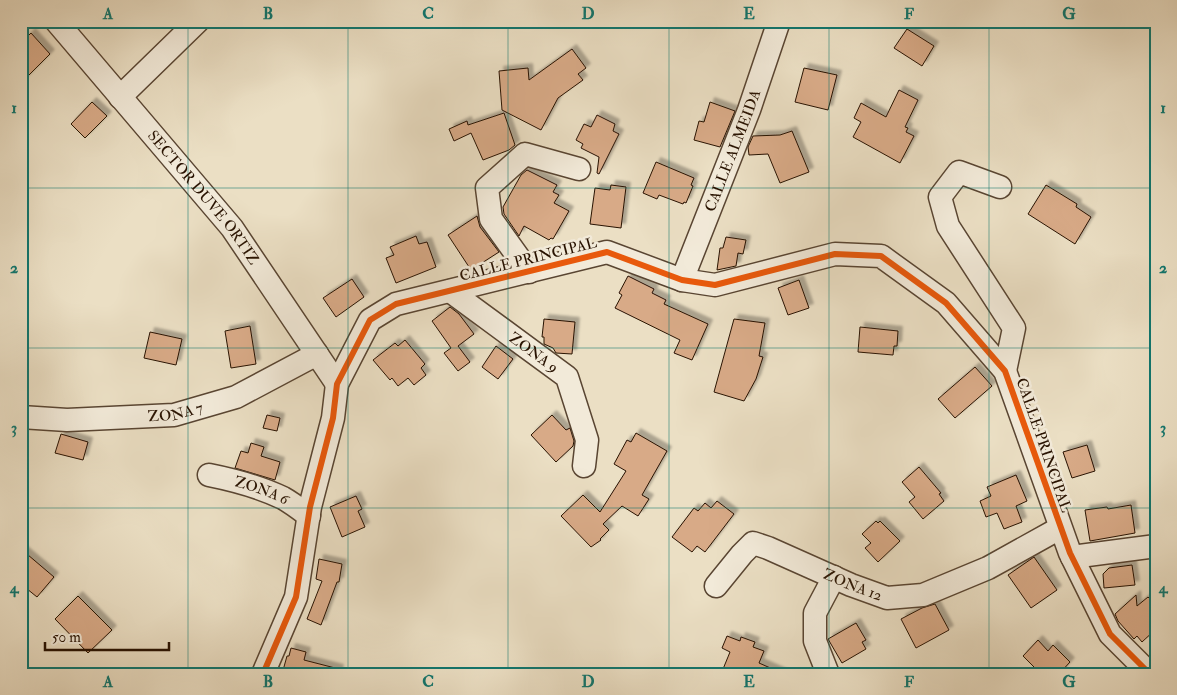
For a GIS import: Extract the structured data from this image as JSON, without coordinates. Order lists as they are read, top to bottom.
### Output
{
  "streets": {
    "street": [
      "CALLE ALMEIDA",
      "SECTOR DUVE ORTIZ",
      "CALLE PRINCIPAL",
      "ZONA 9",
      "ZONA 7",
      "ZONA 6",
      "ZONA 12"
    ]
  },
  "crossings": [
    ["CALLE ALMEIDA", "CALLE PRINCIPAL"],
    ["SECTOR DUVE ORTIZ", "CALLE PRINCIPAL"],
    ["SECTOR DUVE ORTIZ", "ZONA 7"],
    ["CALLE PRINCIPAL", "ZONA 9"],
    ["CALLE PRINCIPAL", "ZONA 6"],
    ["CALLE PRINCIPAL", "ZONA 12"]
  ],
  "scale_bar": "50 m",
  "grid": {
    "columns": [
      "A",
      "B",
      "C",
      "D",
      "E",
      "F",
      "G"
    ],
    "rows": [
      "1",
      "2",
      "3",
      "4"
    ]
  }
}
